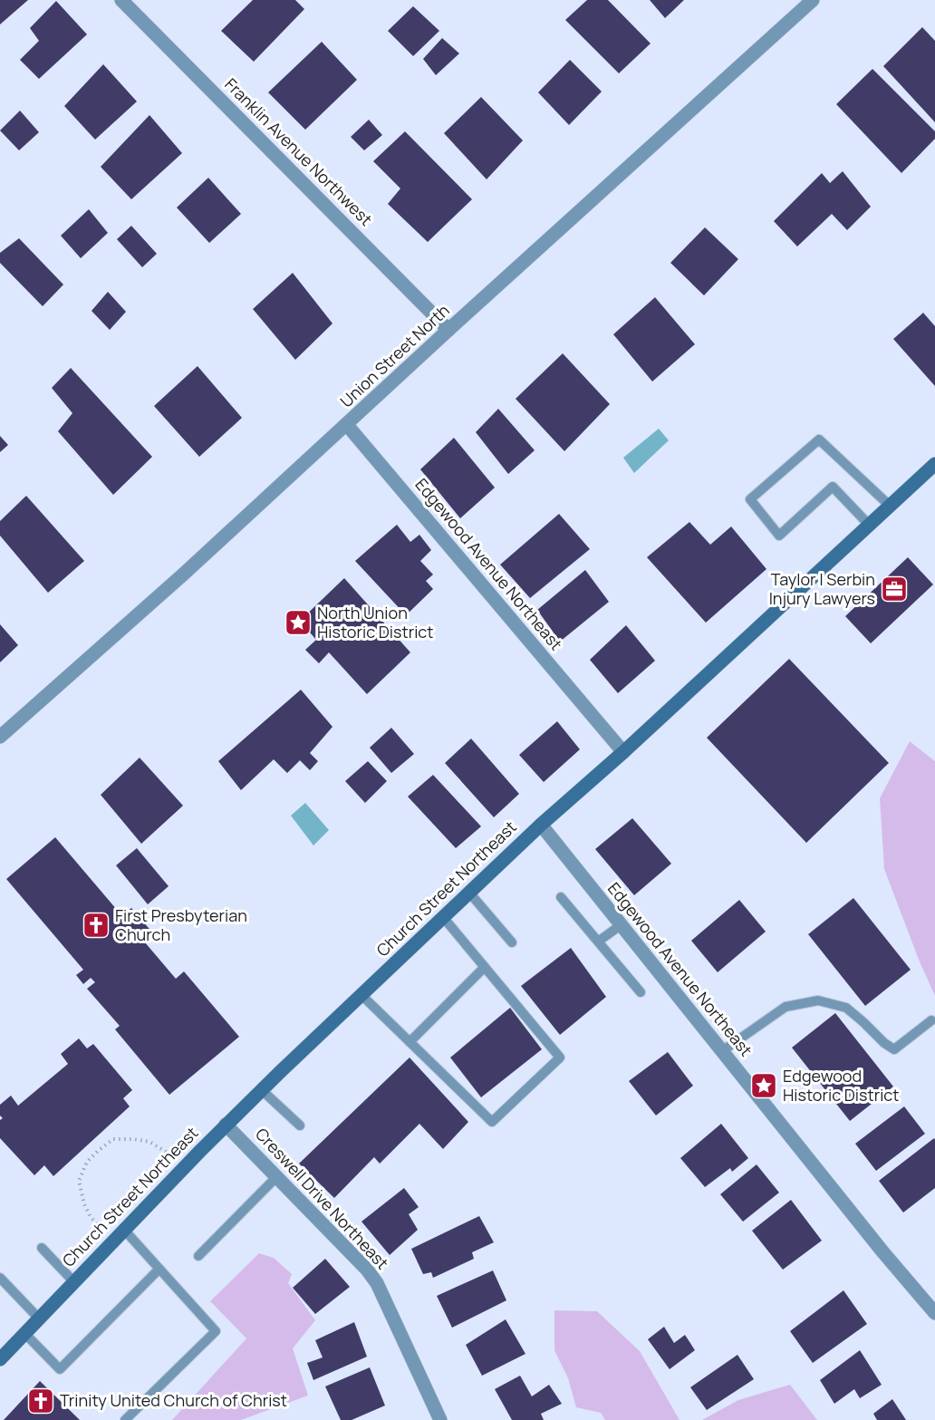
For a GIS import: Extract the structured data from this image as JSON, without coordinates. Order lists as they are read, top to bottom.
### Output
{
  "streets": {
    "main road": ["Church Street Northeast"],
    "street": [
      "Franklin Avenue Northwest",
      "Union Street North",
      "Edgewood Avenue Northeast",
      "Creswell Drive Northeast"
    ]
  },
  "crossings": [
    ["Franklin Avenue Northwest", "Union Street North"],
    ["Union Street North", "Edgewood Avenue Northeast"],
    ["Edgewood Avenue Northeast", "Church Street Northeast"],
    ["Church Street Northeast", "Creswell Drive Northeast"]
  ],
  "places": {
    "office": ["Taylor | Serbin Injury Lawyers"],
    "place": ["North Union Historic District", "Edgewood Historic District"],
    "church": ["First Presbyterian Church", "Trinity United Church of Christ"]
  }
}
